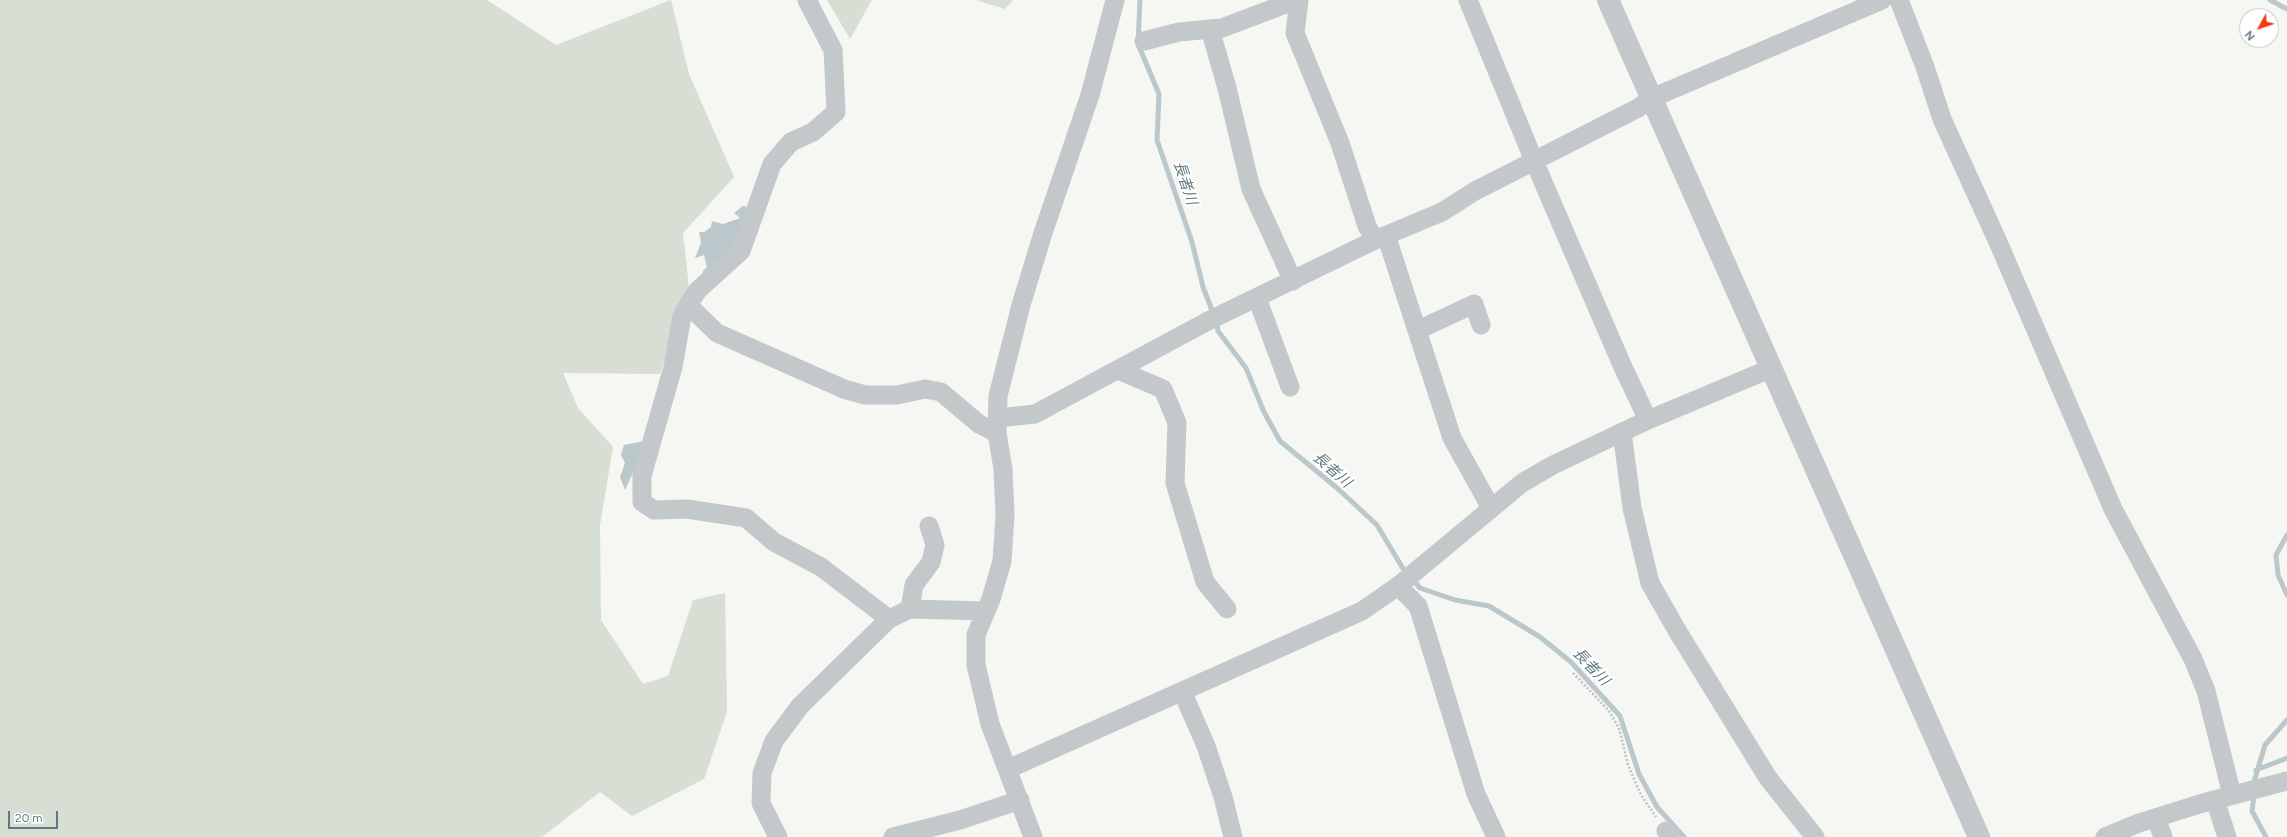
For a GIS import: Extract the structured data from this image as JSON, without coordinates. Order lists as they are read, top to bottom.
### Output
{
  "water": ["長者川"],
  "scale_bar": "20 m",
  "north": "bottom left"
}
